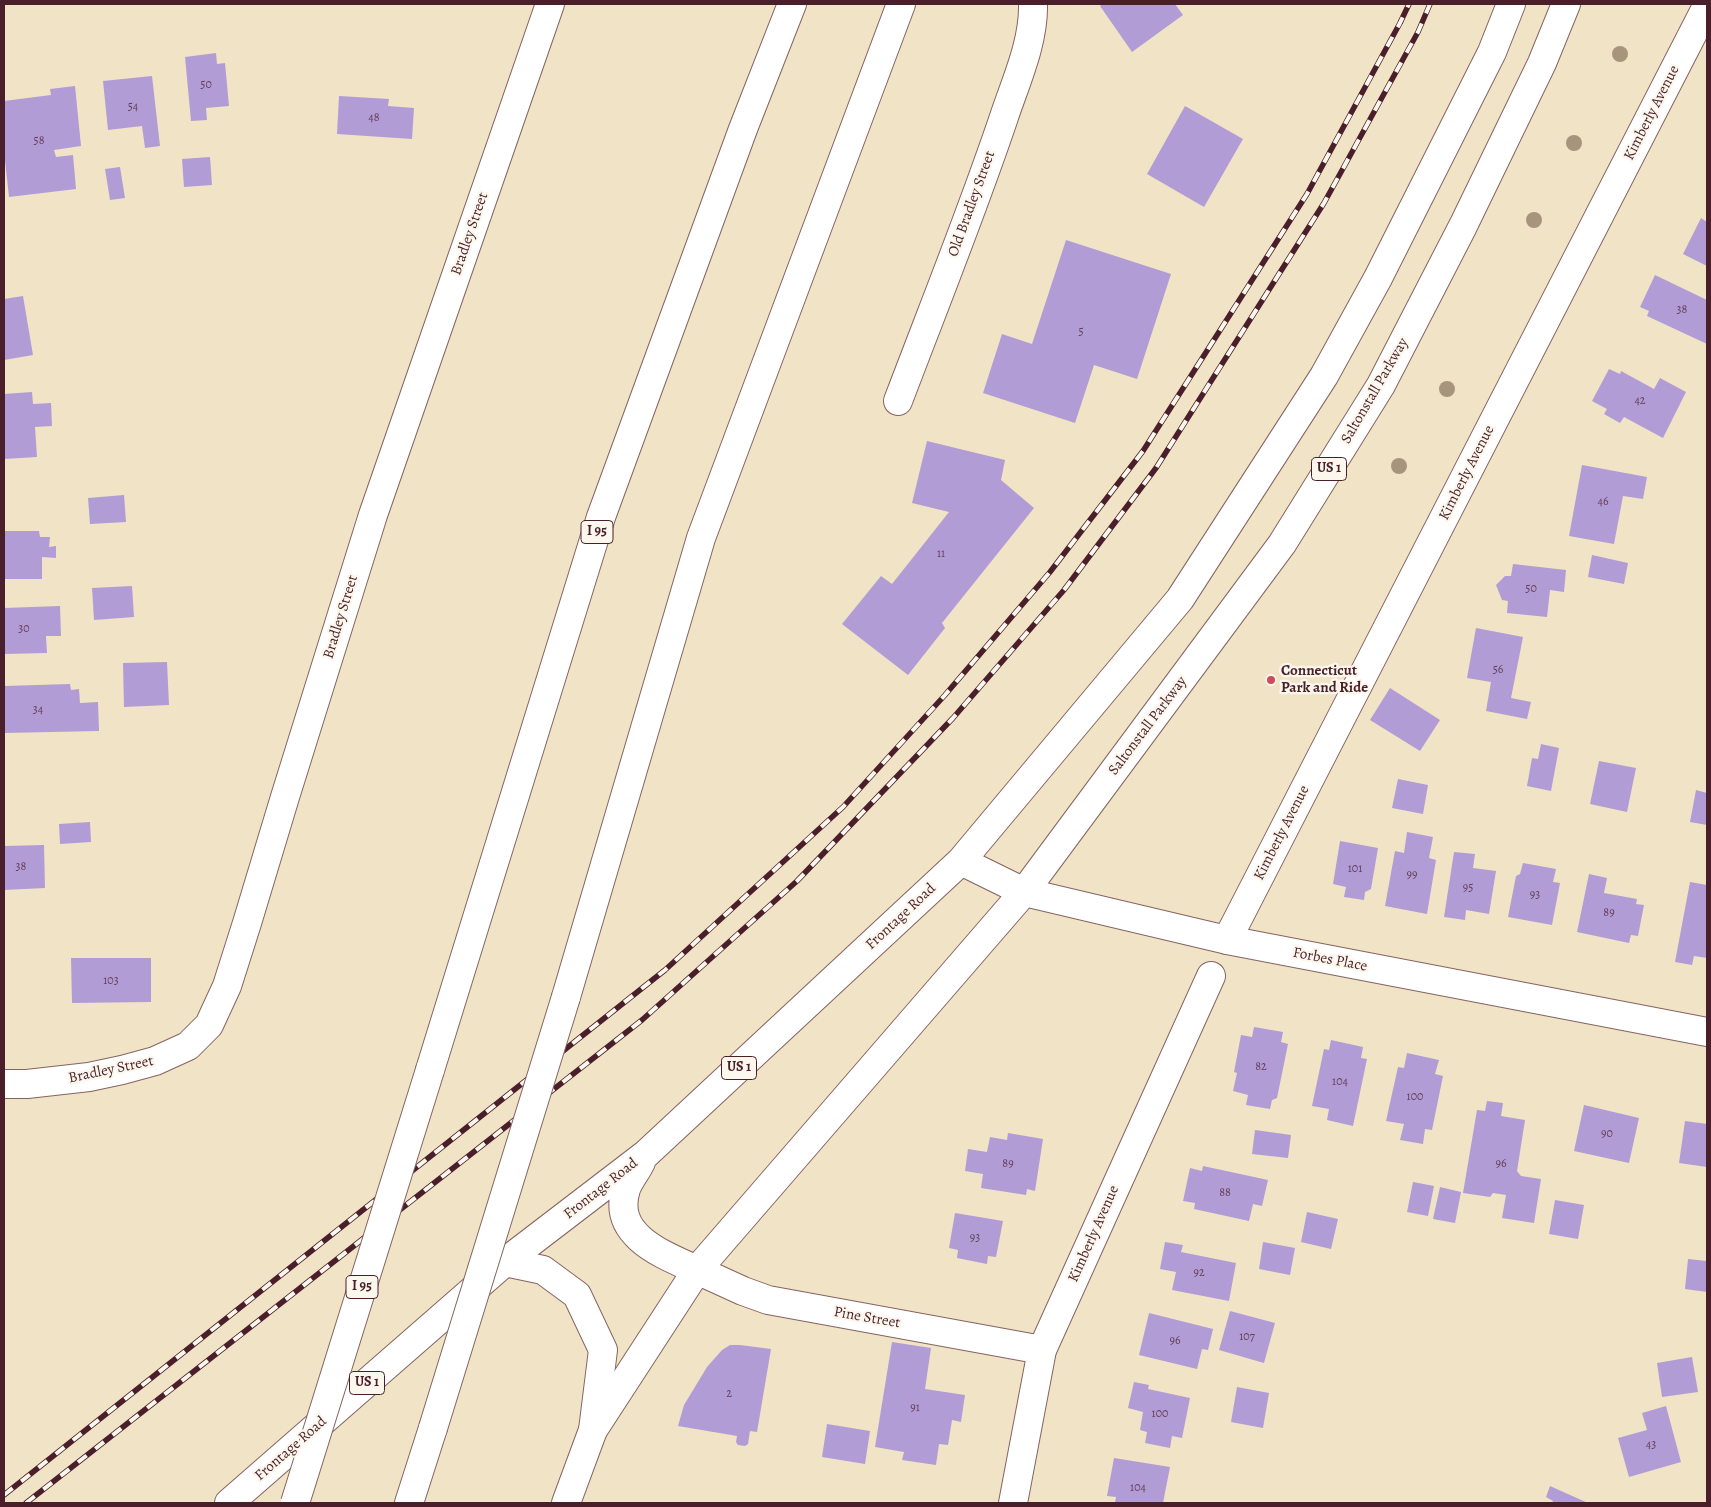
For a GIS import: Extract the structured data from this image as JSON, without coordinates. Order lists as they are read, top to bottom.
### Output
{
  "streets": {
    "main road": [
      "Kimberly Avenue",
      "Old Bradley Street",
      "Bradley Street",
      "Saltonstall Parkway",
      "US 1",
      "I 95",
      "Frontage Road",
      "Forbes Place",
      "Pine Street"
    ]
  },
  "crossings": [
    ["Kimberly Avenue", "Forbes Place"],
    ["Kimberly Avenue", "Pine Street"],
    ["Saltonstall Parkway", "US 1"],
    ["Saltonstall Parkway", "Forbes Place"],
    ["US 1", "Frontage Road"],
    ["US 1", "Forbes Place"],
    ["US 1", "Pine Street"],
    ["Frontage Road", "Forbes Place"],
    ["Frontage Road", "Pine Street"]
  ],
  "places": ["Connecticut Park and Ride"],
  "house_numbers": [
    "50",
    "54",
    "48",
    "58",
    "38",
    "5",
    "42",
    "46",
    "11",
    "50",
    "30",
    "56",
    "34",
    "38",
    "101",
    "99",
    "95",
    "93",
    "89",
    "103",
    "82",
    "104",
    "100",
    "90",
    "89",
    "96",
    "88",
    "93",
    "92",
    "107",
    "96",
    "2",
    "91",
    "100",
    "43",
    "104"
  ]
}
